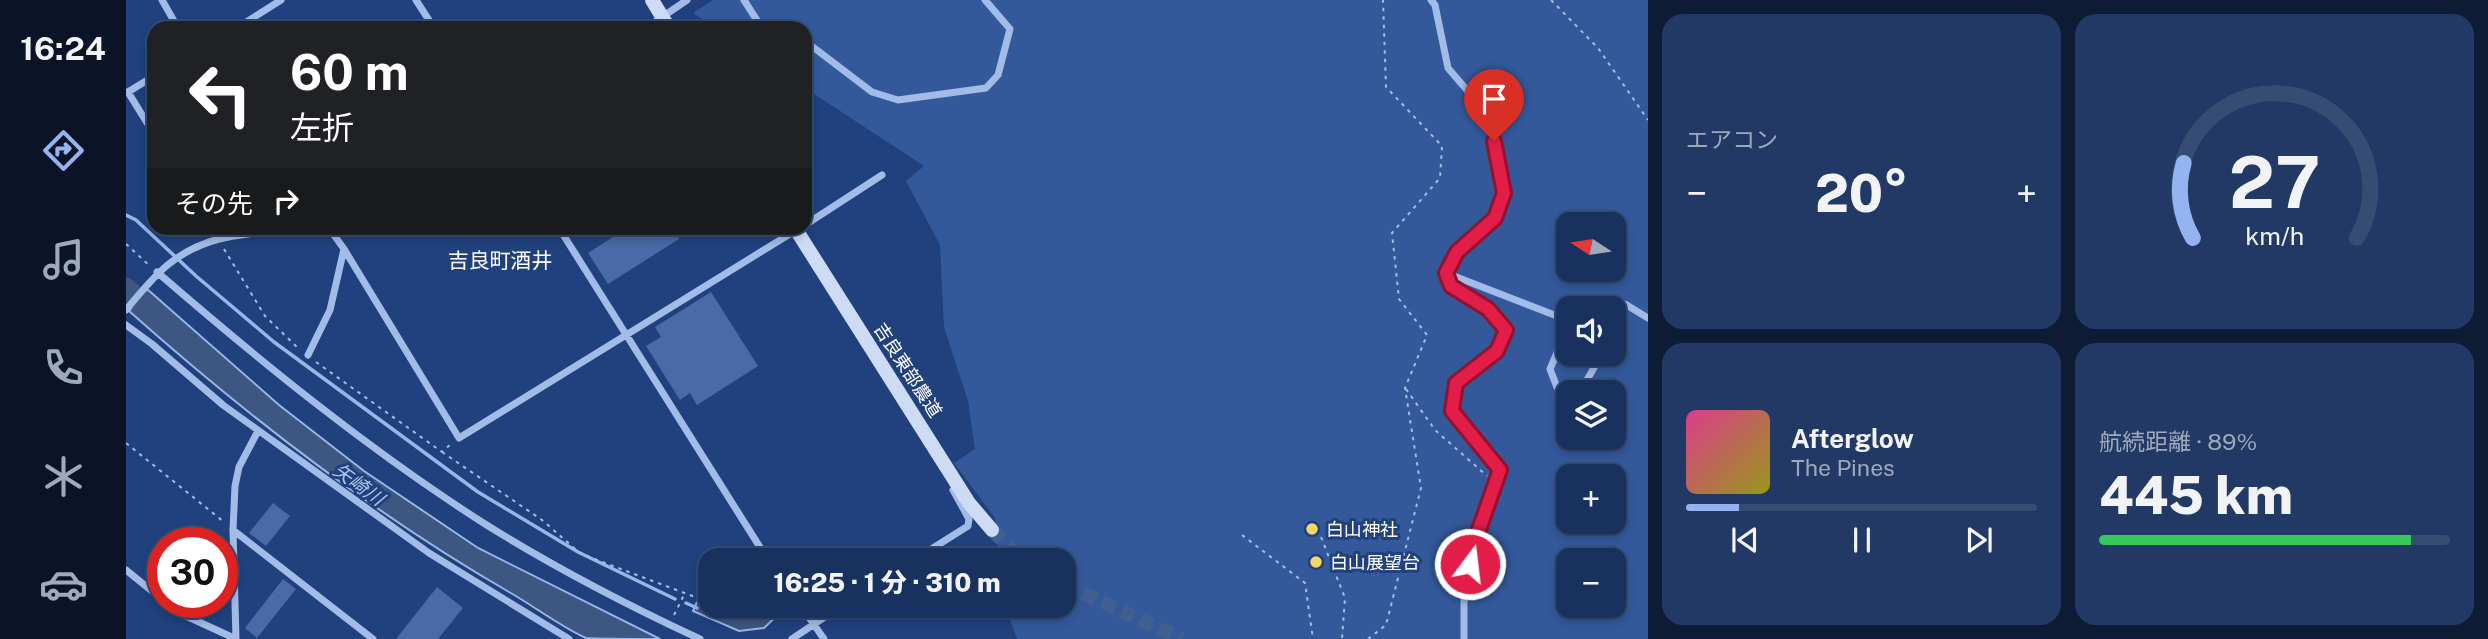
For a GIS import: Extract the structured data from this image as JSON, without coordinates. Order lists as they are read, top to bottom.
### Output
{
  "streets": {
    "street": ["吉良東部農道"]
  },
  "districts": ["吉良町酒井"],
  "water": ["矢崎川"],
  "places": ["白山神社", "白山展望台"],
  "north": "left",
  "page": {
    "tabs": "16:24",
    "tile": [
      "エアコン",
      ["航続距離 · 89%", "445 km"]
    ],
    "turn": ["60 m", "左折"],
    "heat": ["−", "20°", "+"],
    "then": "その先",
    "map_buttons": ["+", "−"],
    "song": ["Afterglow", "The Pines"],
    "limit": "30",
    "trip": "16:25 · 1 分 · 310 m",
    "gauge": ["27", "km/h"]
  }
}
